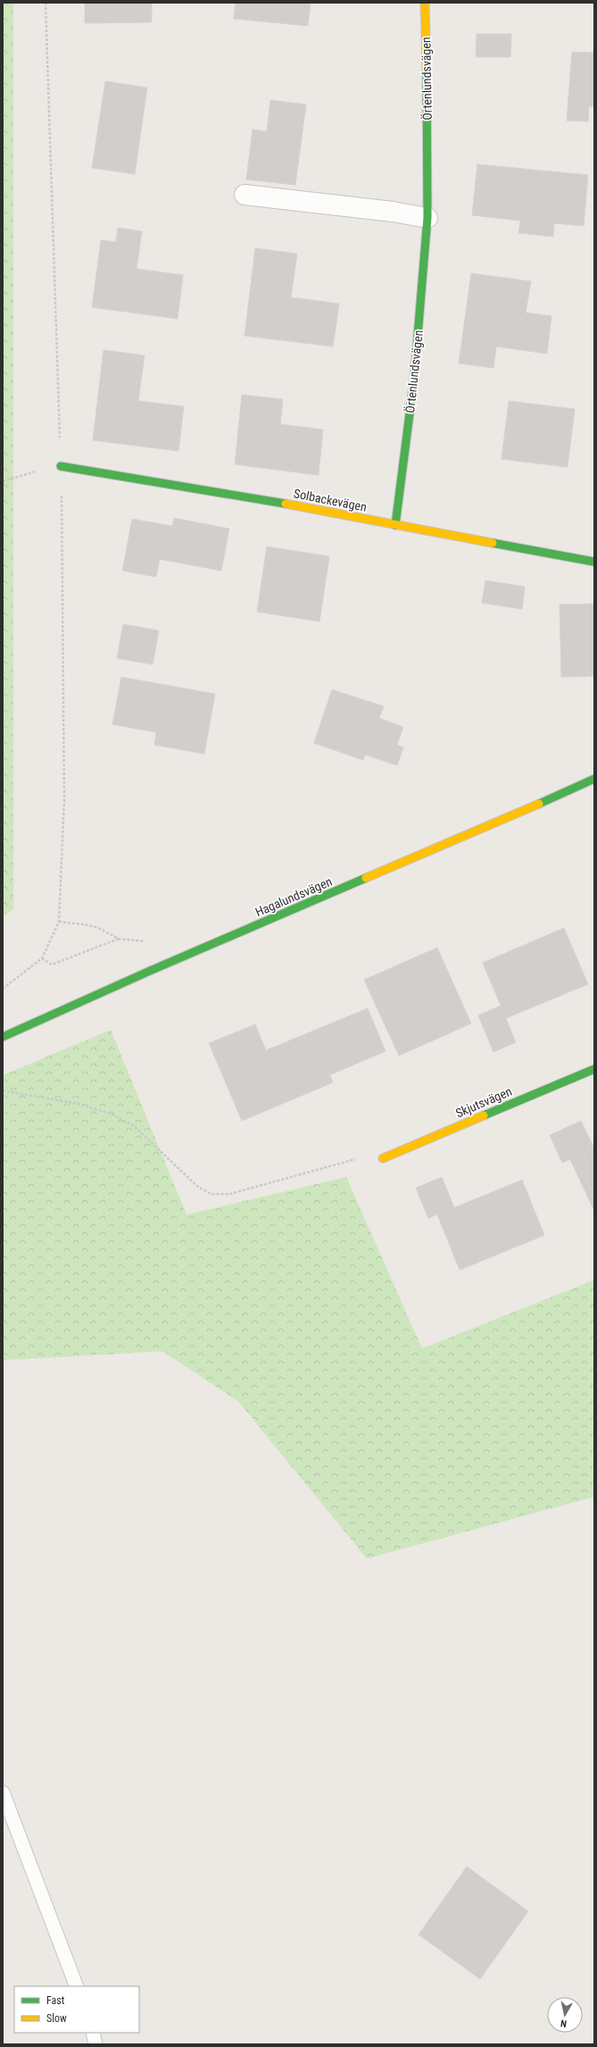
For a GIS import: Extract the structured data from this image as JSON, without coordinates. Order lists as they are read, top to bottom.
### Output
{
  "streets": {
    "street": [
      "Örtenlundsvägen",
      "Solbackevägen",
      "Hagalundsvägen",
      "Skjutsvägen"
    ]
  },
  "crossings": [
    ["Örtenlundsvägen", "Solbackevägen"]
  ],
  "legend": ["Fast", "Slow"],
  "north": "bottom"
}
